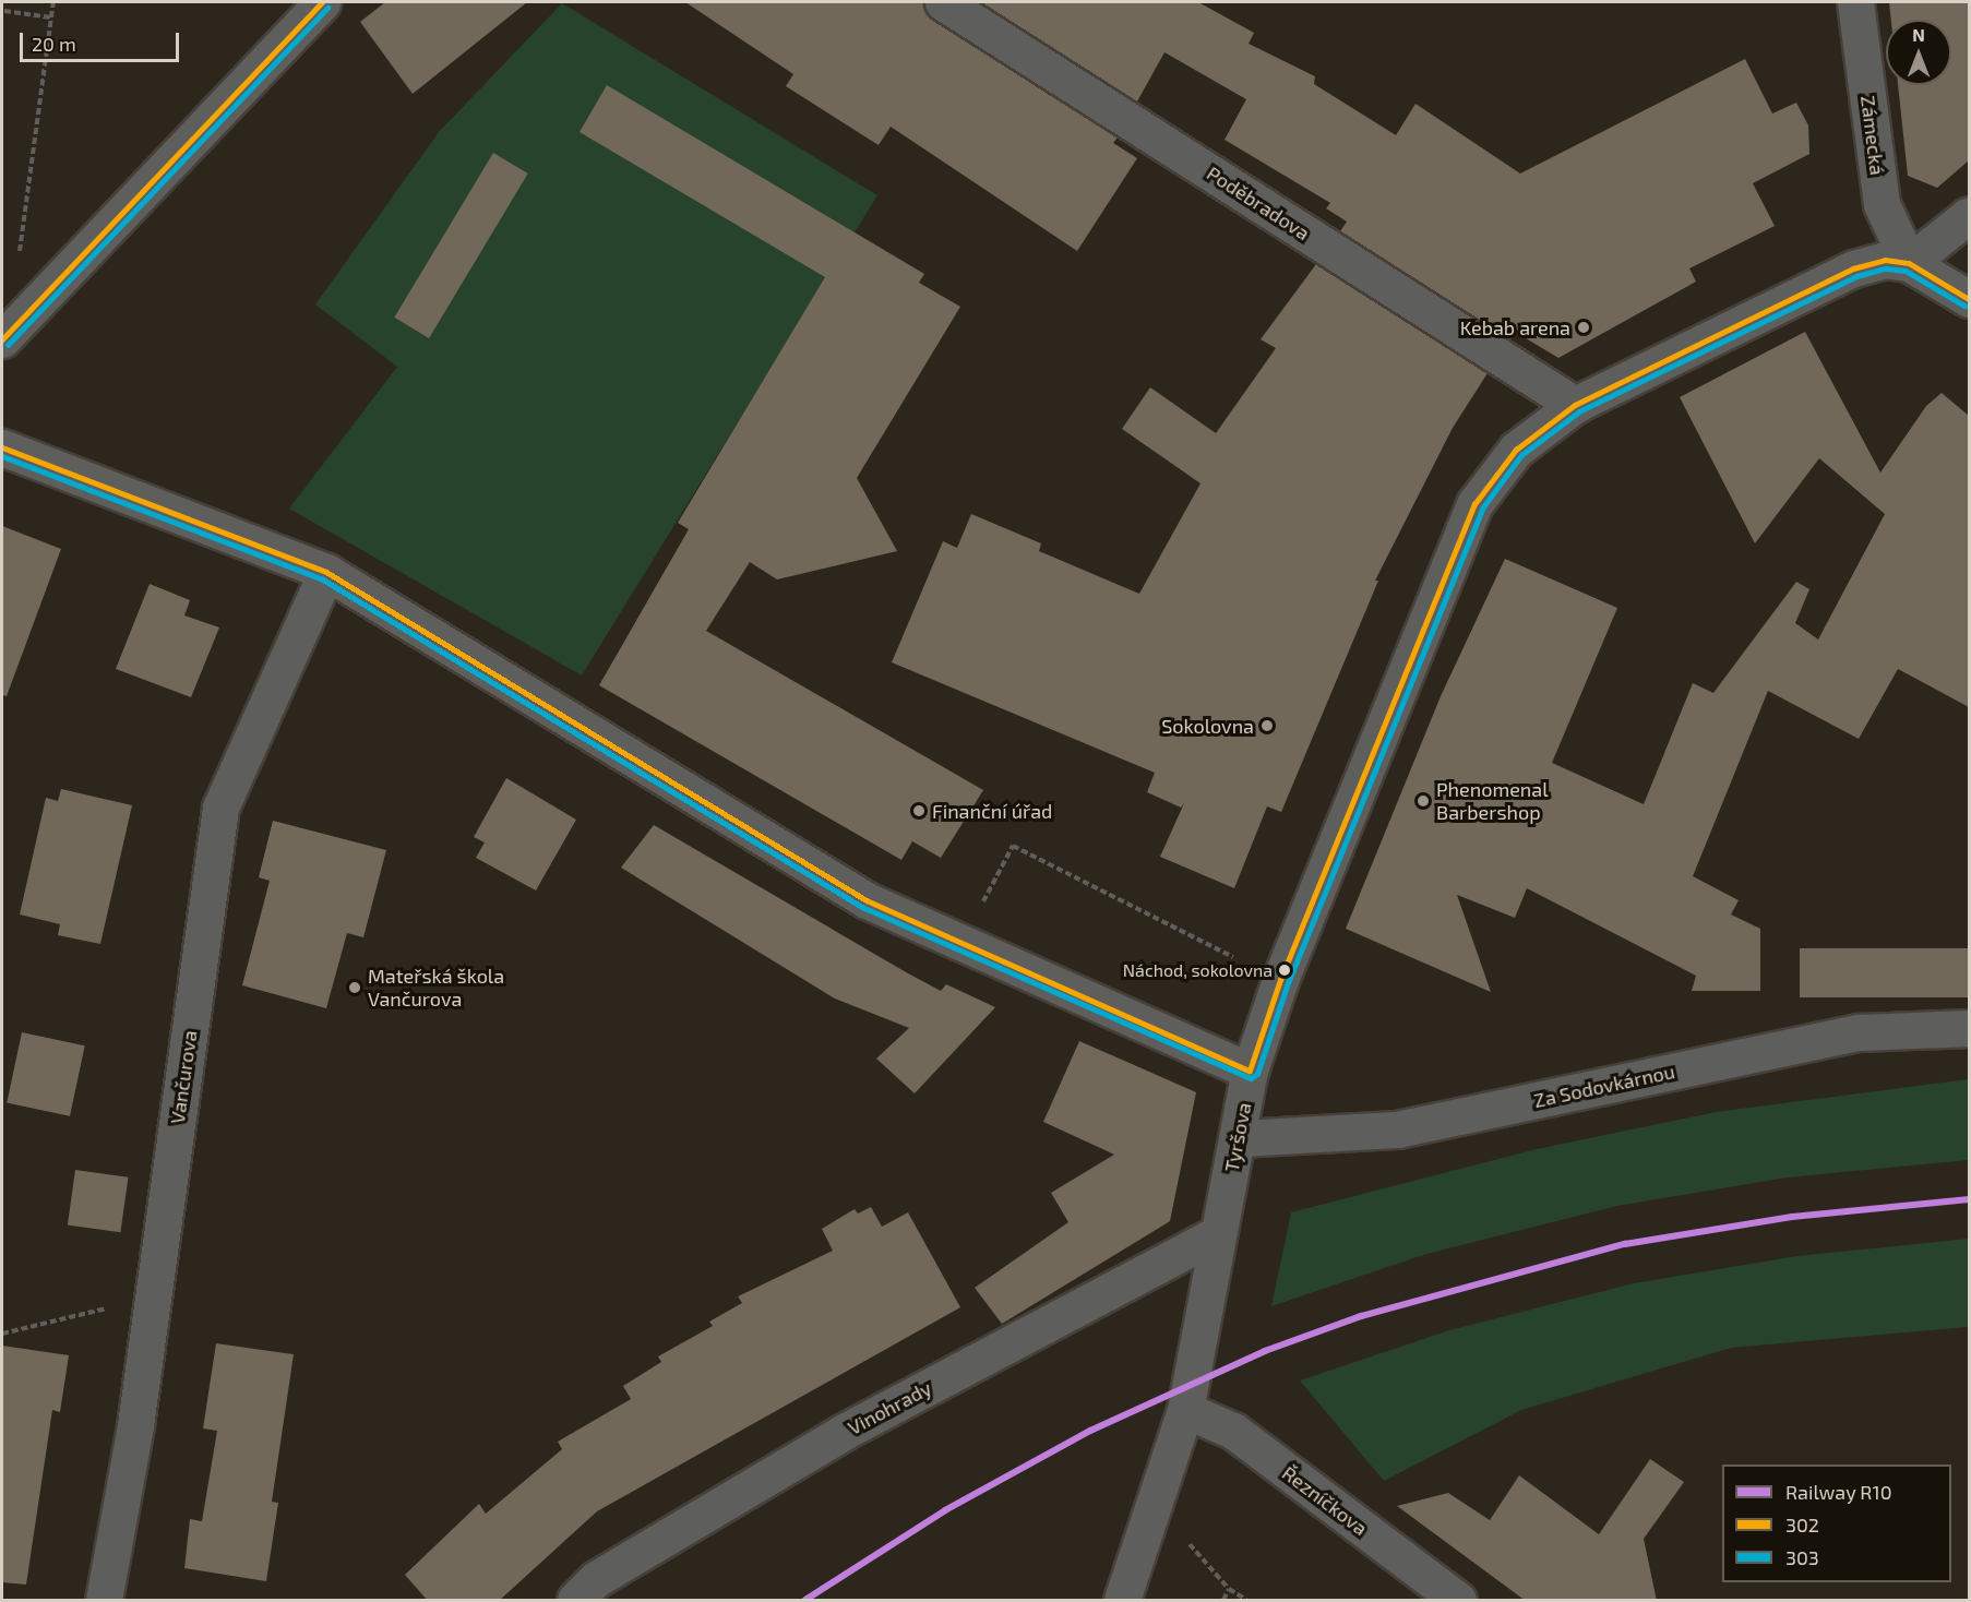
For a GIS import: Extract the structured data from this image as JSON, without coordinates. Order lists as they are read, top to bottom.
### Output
{
  "streets": {
    "street": [
      "Zámecká",
      "Poděbradova",
      "Vančurova",
      "Za Sodovkárnou",
      "Tyršova",
      "Vinohrady",
      "Řezníčkova"
    ]
  },
  "crossings": [
    ["Zámecká", "Tyršova"],
    ["Poděbradova", "Tyršova"],
    ["Za Sodovkárnou", "Tyršova"],
    ["Tyršova", "Vinohrady"],
    ["Tyršova", "Řezníčkova"]
  ],
  "places": [
    "Kebab arena",
    "Sokolovna",
    "Phenomenal Barbershop",
    "Finanční úřad",
    "Náchod, sokolovna",
    "Mateřská škola Vančurova"
  ],
  "lines": ["transit line 302", "transit line 303", "rail line R10"],
  "legend": ["Railway R10", "302", "303"],
  "scale_bar": "20 m",
  "north": "top"
}
